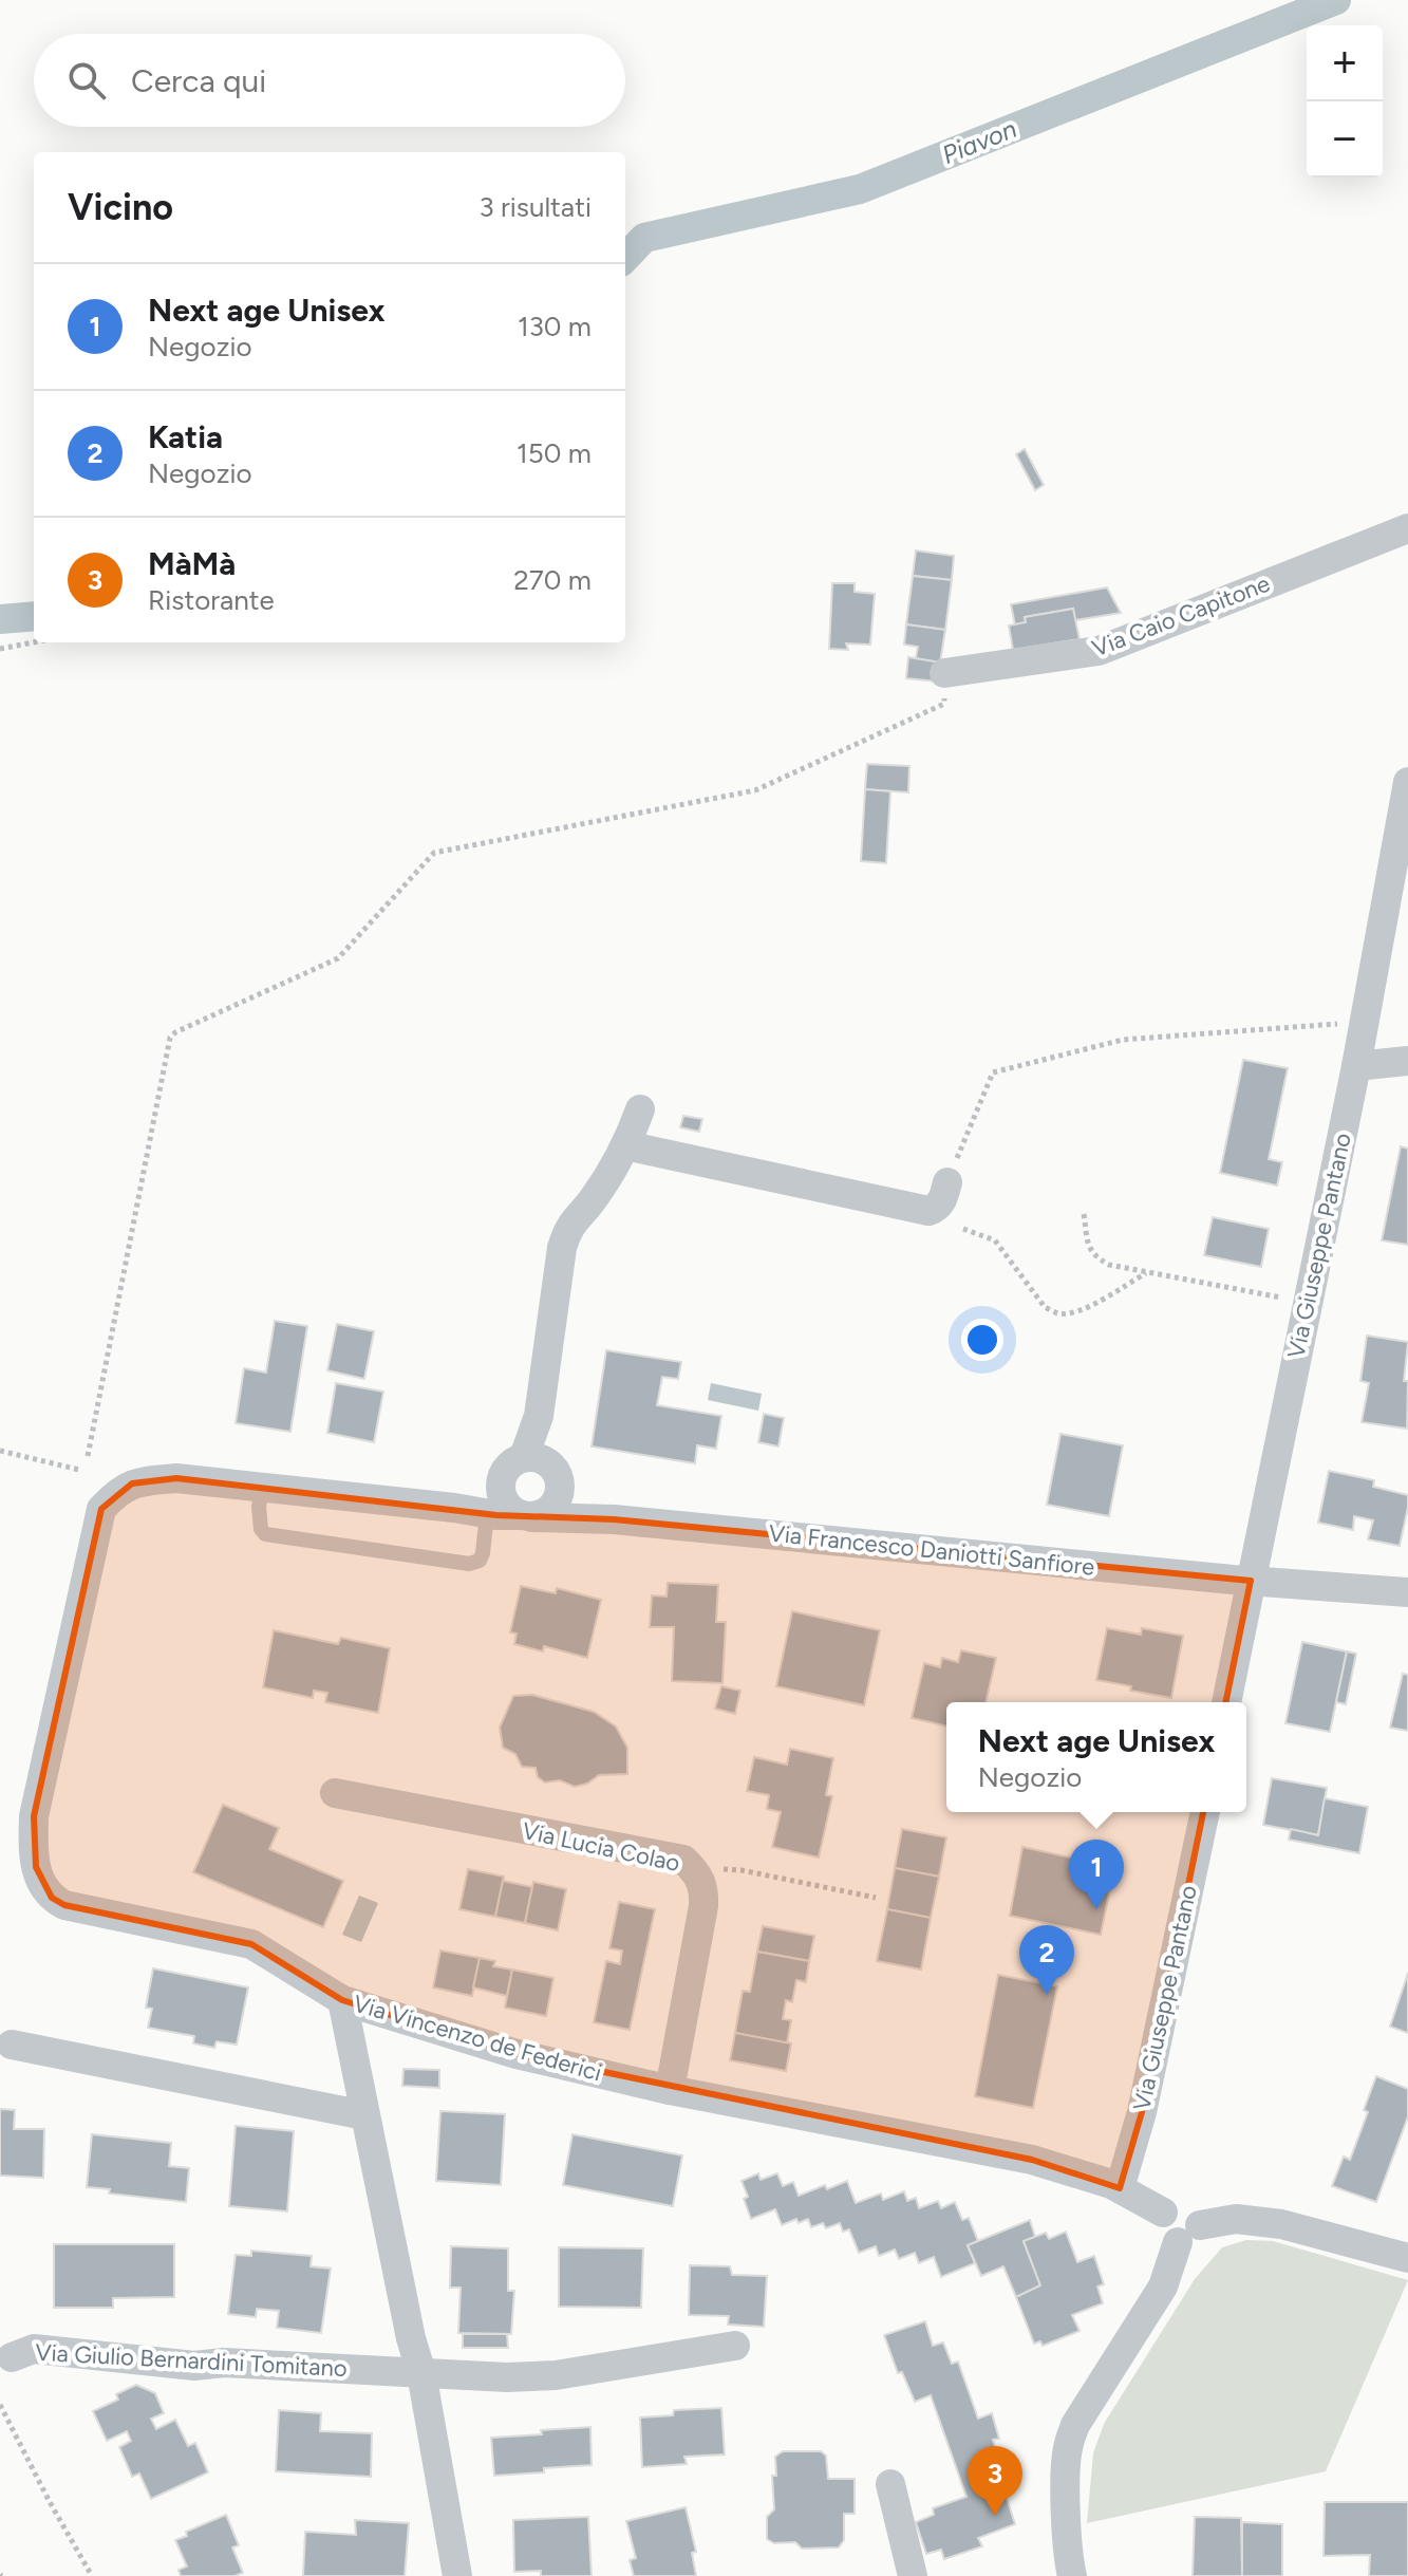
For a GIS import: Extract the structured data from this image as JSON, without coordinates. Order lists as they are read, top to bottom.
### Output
{
  "streets": {
    "street": [
      "Via Caio Capitone",
      "Via Giuseppe Pantano",
      "Via Francesco Daniotti Sanfiore",
      "Via Lucia Colao",
      "Via Vincenzo de Federici",
      "Via Giulio Bernardini Tomitano"
    ]
  },
  "crossings": [
    ["Via Giuseppe Pantano", "Via Francesco Daniotti Sanfiore"],
    ["Via Giuseppe Pantano", "Via Vincenzo de Federici"],
    ["Via Francesco Daniotti Sanfiore", "Via Vincenzo de Federici"],
    ["Via Lucia Colao", "Via Vincenzo de Federici"]
  ],
  "water": ["Piavon"],
  "page": {
    "map_buttons": ["+", "−"],
    "search": "Cerca qui",
    "heading": ["Vicino", "3 risultati"],
    "list": [
      {
        "mark": "1",
        "name": "Next age Unisex",
        "note": "Negozio",
        "value": "130 m"
      },
      {
        "mark": "2",
        "name": "Katia",
        "note": "Negozio",
        "value": "150 m"
      },
      {
        "mark": "3",
        "name": "MàMà",
        "note": "Ristorante",
        "value": "270 m"
      }
    ],
    "popup": ["Next age Unisex", "Negozio"],
    "pins": ["1", "2", "3"]
  }
}
